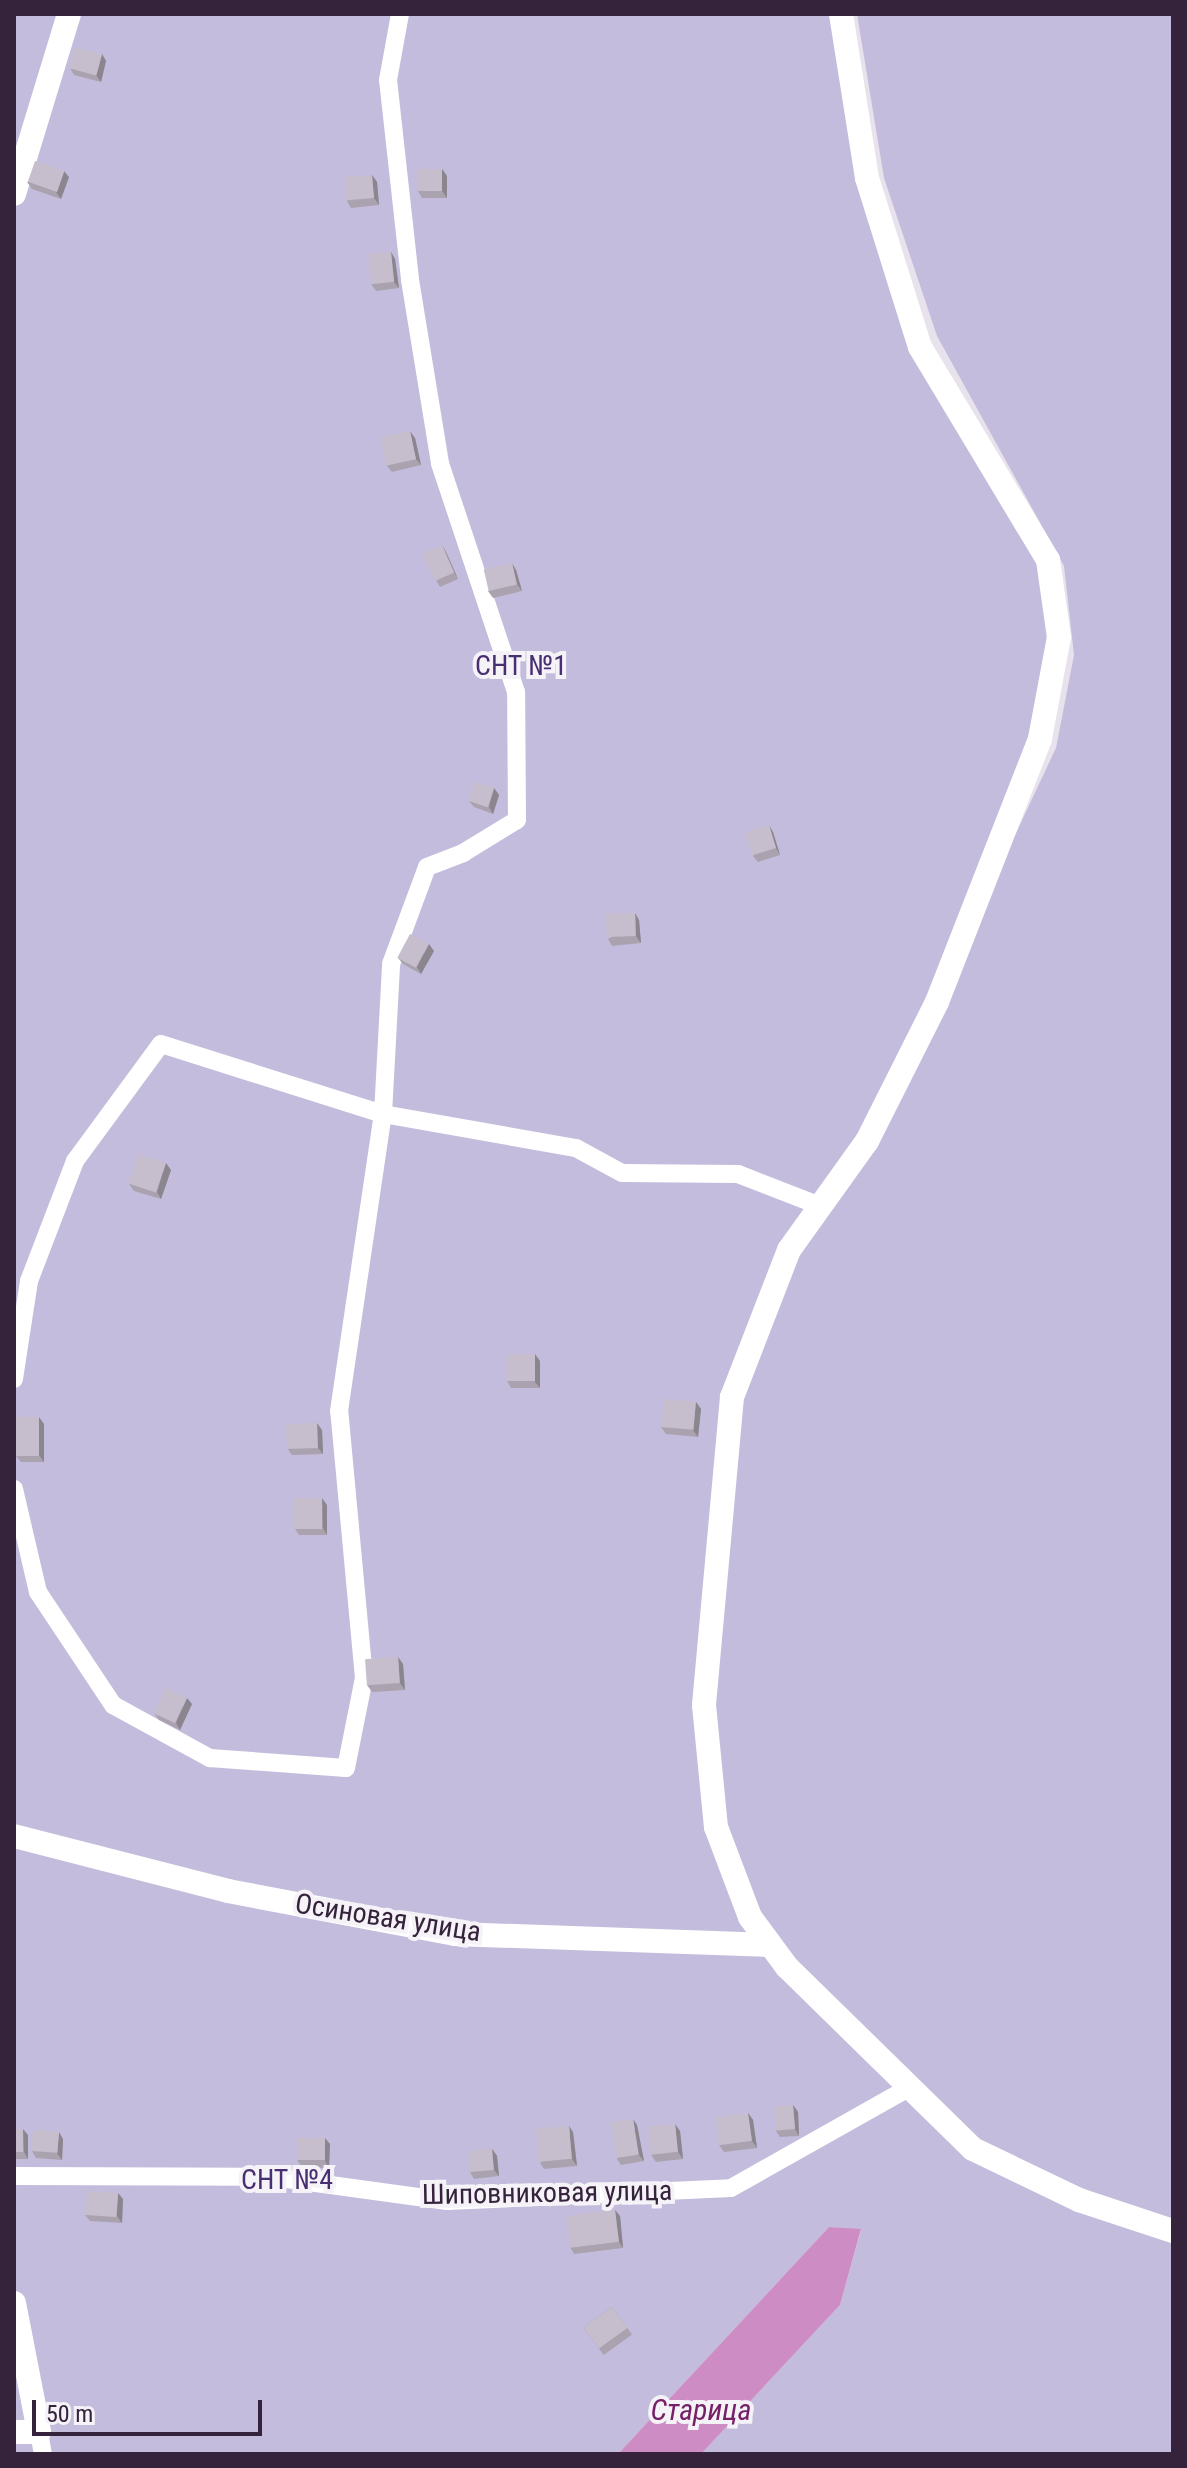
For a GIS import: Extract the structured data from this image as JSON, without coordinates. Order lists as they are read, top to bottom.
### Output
{
  "streets": {
    "street": ["Осиновая улица"],
    "lane": ["Шиповниковая улица"]
  },
  "water": ["Старица"],
  "parks": ["СНТ №1", "СНТ №4"],
  "scale_bar": "50 m"
}
